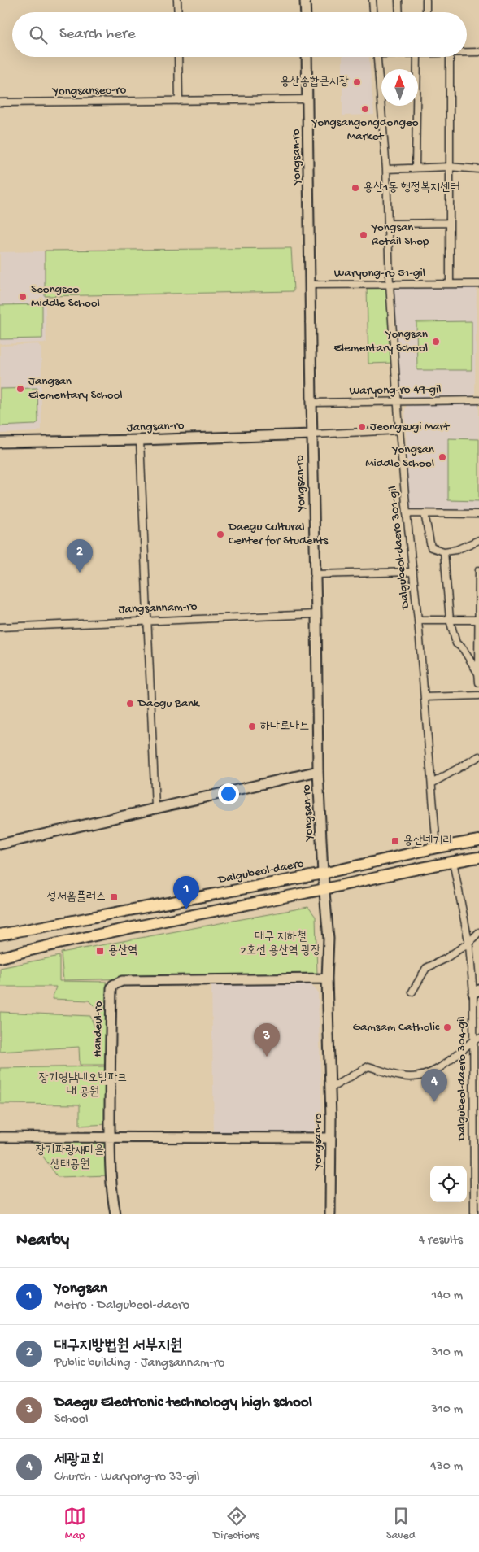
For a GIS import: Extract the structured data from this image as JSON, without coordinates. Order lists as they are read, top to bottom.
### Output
{
  "streets": {
    "main road": ["Dalgubeol-daero"],
    "street": [
      "Yongsanseo-ro",
      "Yongsan-ro",
      "Waryong-ro 51-gil",
      "Waryong-ro 49-gil",
      "Jangsan-ro",
      "Dalgubeol-daero 301-gil",
      "Jangsannam-ro",
      "Handeul-ro",
      "Dalgubeol-daero 304-gil"
    ]
  },
  "crossings": [
    ["Yongsanseo-ro", "Yongsan-ro"],
    ["Yongsan-ro", "Waryong-ro 51-gil"],
    ["Yongsan-ro", "Waryong-ro 49-gil"],
    ["Yongsan-ro", "Jangsan-ro"],
    ["Yongsan-ro", "Jangsannam-ro"],
    ["Yongsan-ro", "Dalgubeol-daero"],
    ["Yongsan-ro", "Handeul-ro"],
    ["Waryong-ro 51-gil", "Dalgubeol-daero 301-gil"],
    ["Waryong-ro 49-gil", "Dalgubeol-daero 301-gil"],
    ["Dalgubeol-daero 301-gil", "Dalgubeol-daero"]
  ],
  "parks": ["대구 지하철 2호선 용산역 광장", "장기영남네오빌파크 내 공원", "장기파랑새마을 생태공원"],
  "places": {
    "other": [
      "용산종합큰시장",
      "Yongsangongdongeo Market",
      "용산1동 행정복지센터",
      "Yongsan Retail Shop",
      "Seongseo Middle School",
      "Yongsan Elementary School",
      "Jangsan Elementary School",
      "Jeongsugi Mart",
      "Yongsan Middle School",
      "Daegu Cultural Center for Students",
      "Daegu Bank",
      "하나로마트",
      "Gamsam Catholic"
    ],
    "transit": ["용산네거리", "성서홈플러스", "용산역"]
  },
  "north": "top",
  "page": {
    "search": "Search here",
    "pins": [
      "2",
      "1",
      "3",
      "4"
    ],
    "heading": ["Nearby", "4 results"],
    "list": [
      {
        "mark": "1",
        "name": "Yongsan",
        "note": "Metro · Dalgubeol-daero",
        "value": "140 m"
      },
      {
        "mark": "2",
        "name": "대구지방법원 서부지원",
        "note": "Public building · Jangsannam-ro",
        "value": "310 m"
      },
      {
        "mark": "3",
        "name": "Daegu Electronic technology high school",
        "note": "School",
        "value": "310 m"
      },
      {
        "mark": "4",
        "name": "세광교회",
        "note": "Church · Waryong-ro 33-gil",
        "value": "430 m"
      }
    ],
    "nav": ["Map", "Directions", "Saved"]
  }
}
